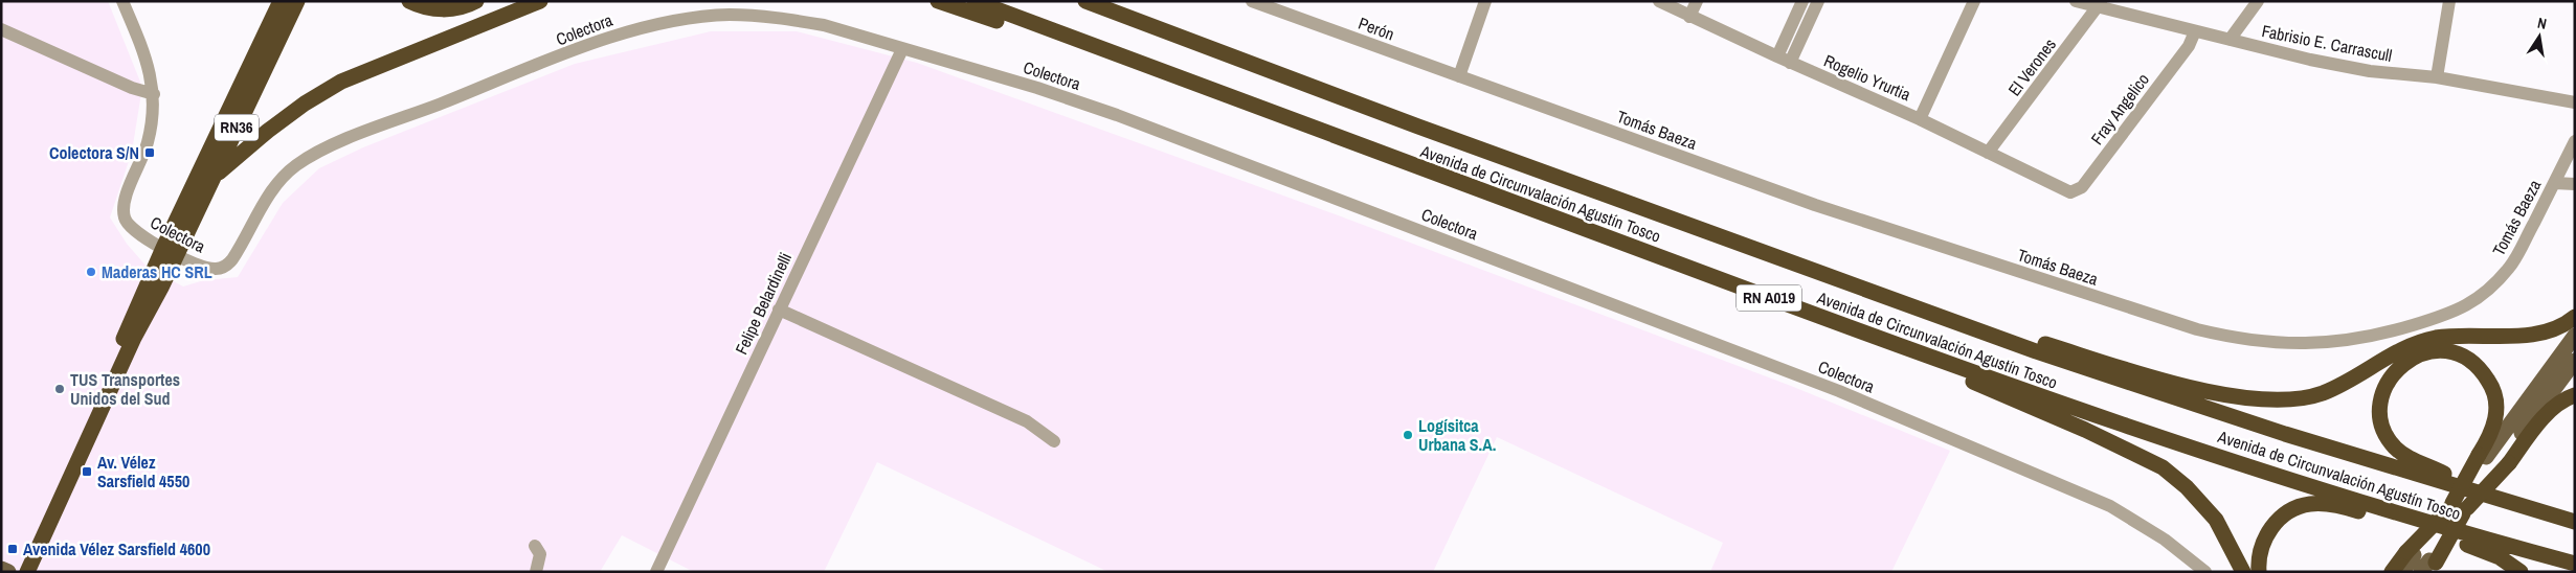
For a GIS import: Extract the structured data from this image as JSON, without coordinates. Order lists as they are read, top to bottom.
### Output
{
  "streets": {
    "highway": ["RN36", "Avenida de Circunvalación Agustín Tosco", "RN A019"],
    "street": [
      "Perón",
      "Colectora",
      "Fabrisio E. Carrascull",
      "El Verones",
      "Rogelio Yrurtia",
      "Fray Angelico",
      "Tomás Baeza",
      "Felipe Belardinelli"
    ]
  },
  "crossings": [
    ["Perón", "Tomás Baeza"],
    ["Colectora", "RN36"],
    ["Colectora", "Felipe Belardinelli"],
    ["Fabrisio E. Carrascull", "El Verones"],
    ["Fabrisio E. Carrascull", "Fray Angelico"],
    ["El Verones", "Rogelio Yrurtia"],
    ["Rogelio Yrurtia", "Fray Angelico"]
  ],
  "places": {
    "transit": ["Colectora S/N", "Av. Vélez Sarsfield 4550", "Avenida Vélez Sarsfield 4600"],
    "other": ["Maderas HC SRL", "TUS Transportes Unidos del Sud", "Logísitca Urbana S.A."]
  },
  "north": "top"
}
